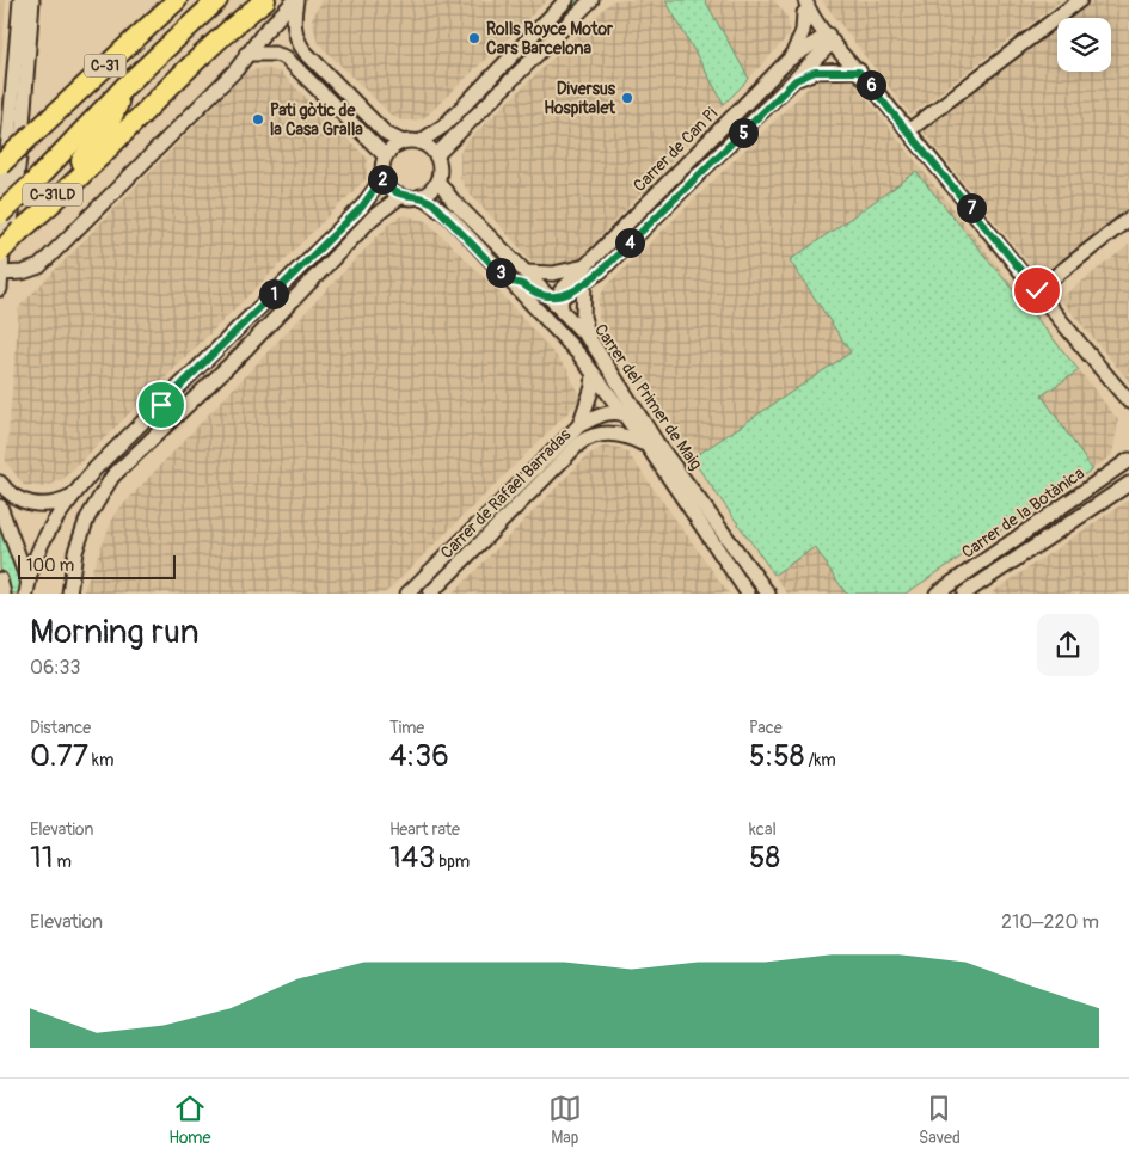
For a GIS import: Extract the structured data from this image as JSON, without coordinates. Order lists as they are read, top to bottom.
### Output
{
  "streets": {
    "highway": ["C-31", "C-31LD"],
    "street": [
      "Carrer de Can Pi",
      "Carrer del Primer de Maig",
      "Carrer de Rafael Barradas",
      "Carrer de la Botànica"
    ]
  },
  "crossings": [
    ["C-31", "C-31LD"],
    ["Carrer de Can Pi", "Carrer del Primer de Maig"],
    ["Carrer del Primer de Maig", "Carrer de Rafael Barradas"]
  ],
  "places": ["Rolls Royce Motor Cars Barcelona", "Diversus Hospitalet", "Pati gòtic de la Casa Gralla"],
  "scale_bar": "100 m",
  "page": {
    "pins": [
      "6",
      "5",
      "2",
      "7",
      "4",
      "3",
      "1"
    ],
    "scale": "100 m",
    "heading": ["Morning run", "06:33"],
    "stats": [
      ["Distance", "0.77 km"],
      ["Time", "4:36"],
      ["Pace", "5:58 /km"],
      ["Elevation", "11 m"],
      ["Heart rate", "143 bpm"],
      ["kcal", "58"]
    ],
    "chart": ["Elevation", "210–220 m"],
    "tabs": ["Home", "Map", "Saved"]
  }
}
